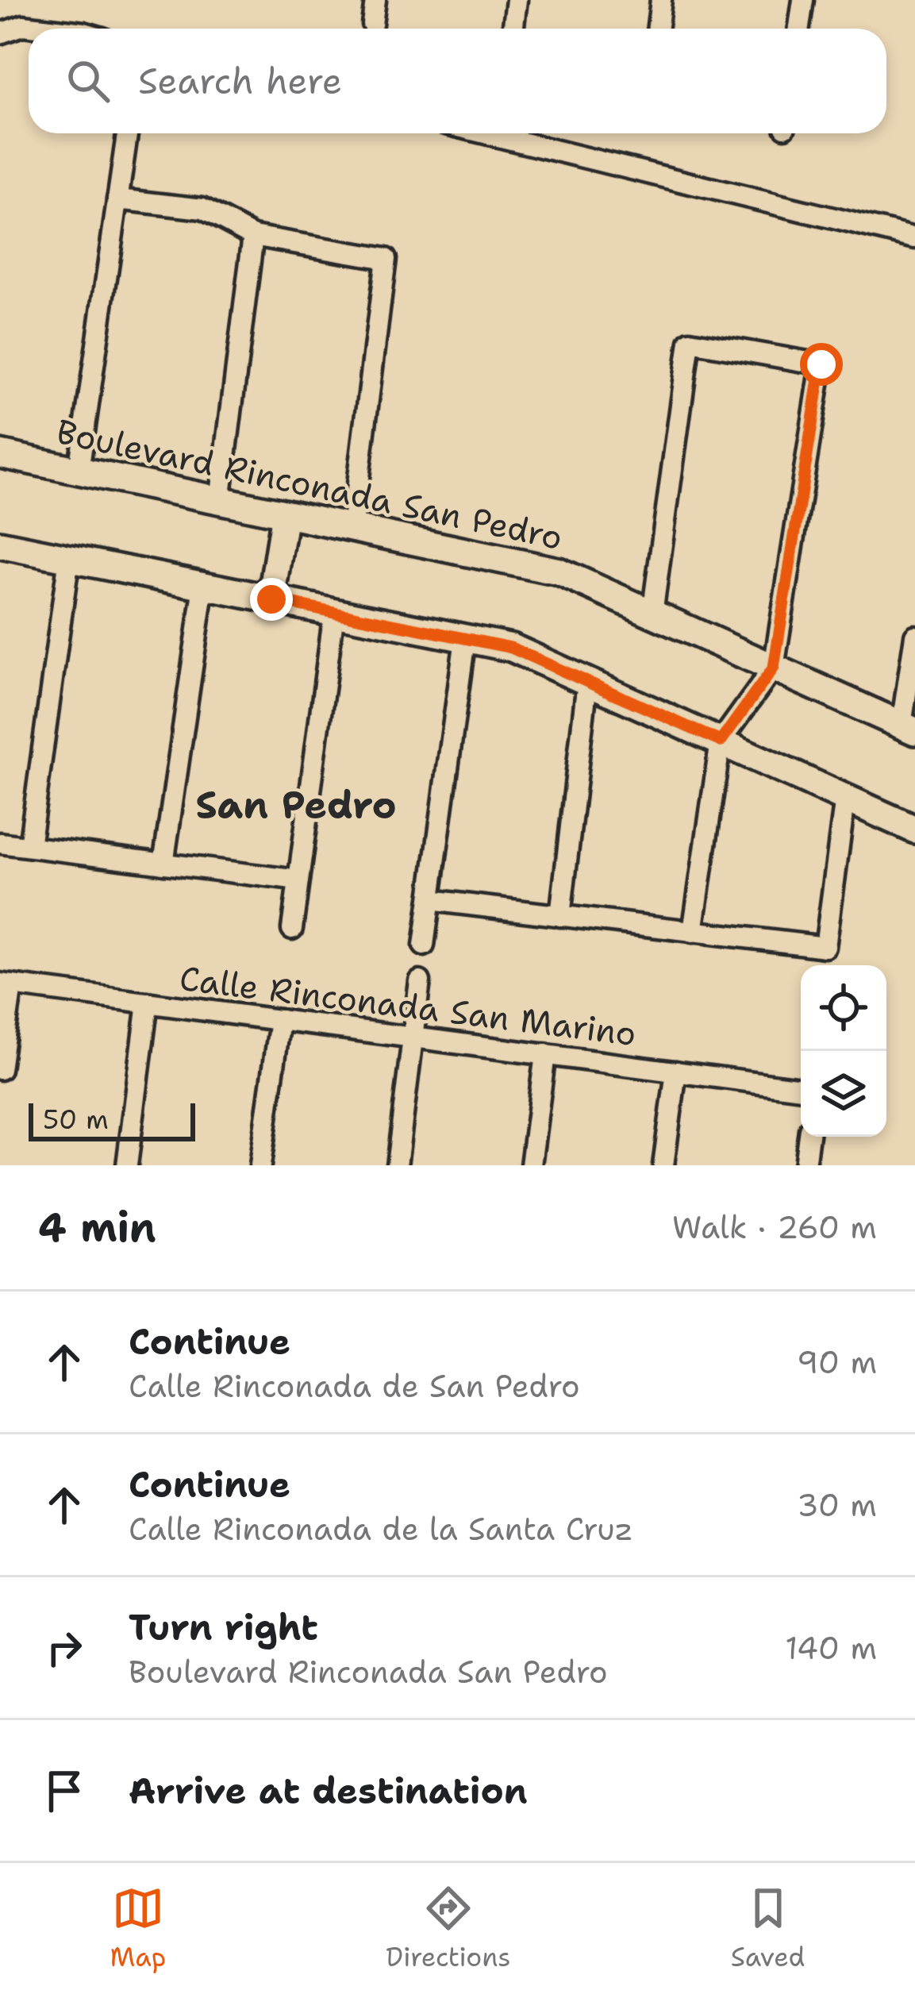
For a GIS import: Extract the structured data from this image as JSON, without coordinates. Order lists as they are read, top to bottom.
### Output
{
  "streets": {
    "street": ["Boulevard Rinconada San Pedro", "Calle Rinconada San Marino"]
  },
  "districts": ["San Pedro"],
  "scale_bar": "50 m",
  "page": {
    "search": "Search here",
    "scale": "50 m",
    "heading": ["4 min", "Walk · 260 m"],
    "list": [
      ["Continue", "Calle Rinconada de San Pedro", "90 m"],
      ["Continue", "Calle Rinconada de la Santa Cruz", "30 m"],
      ["Turn right", "Boulevard Rinconada San Pedro", "140 m"],
      "Arrive at destination"
    ],
    "nav": ["Map", "Directions", "Saved"]
  }
}
